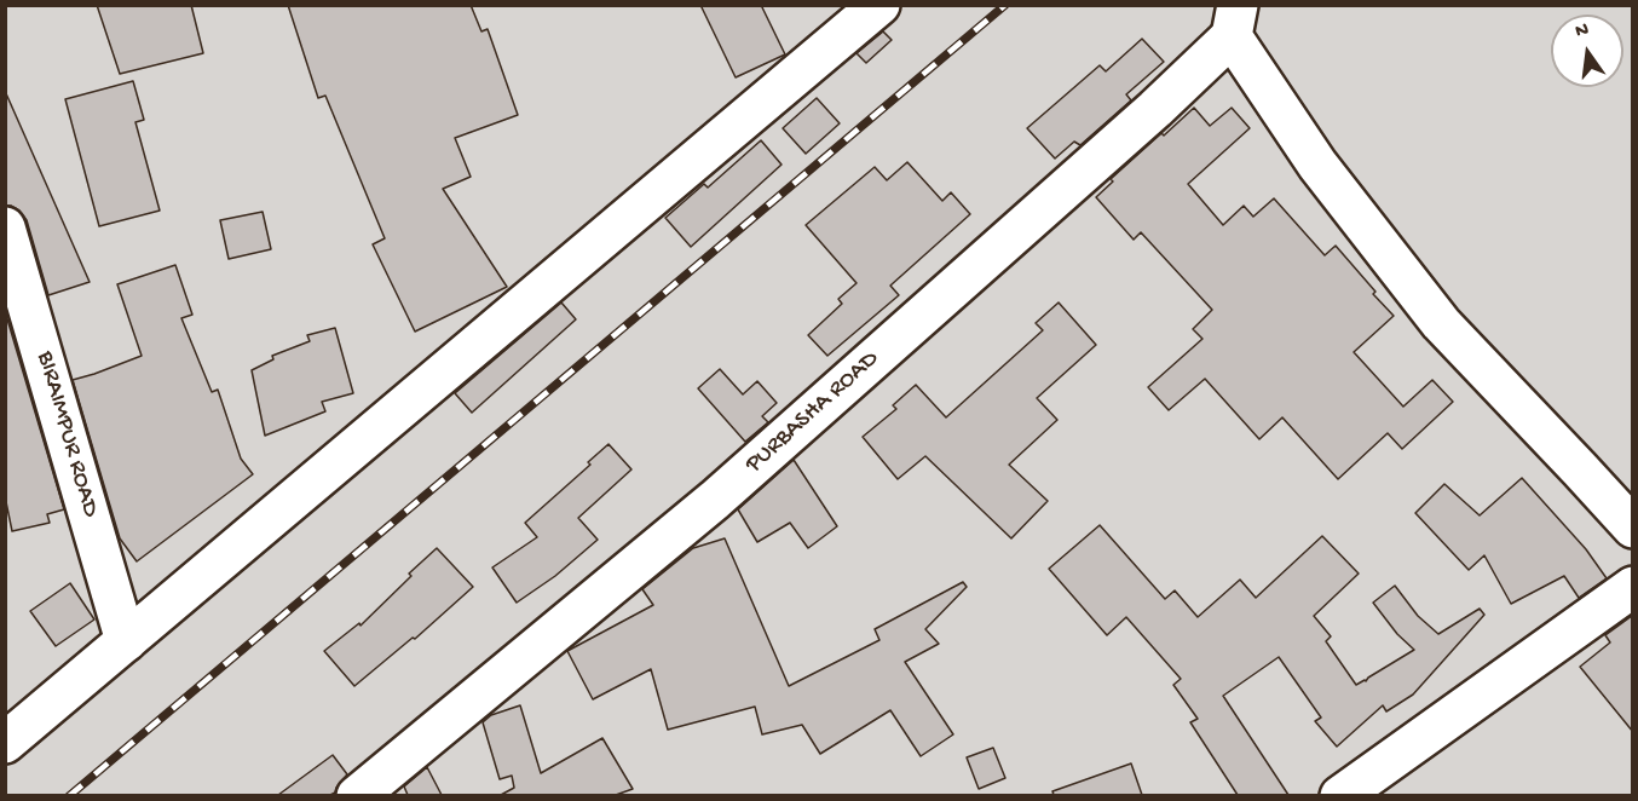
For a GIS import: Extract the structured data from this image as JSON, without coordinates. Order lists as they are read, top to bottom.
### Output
{
  "streets": {
    "street": ["PURBASHA ROAD", "BIRAIMPUR ROAD"]
  },
  "north": "top"
}
